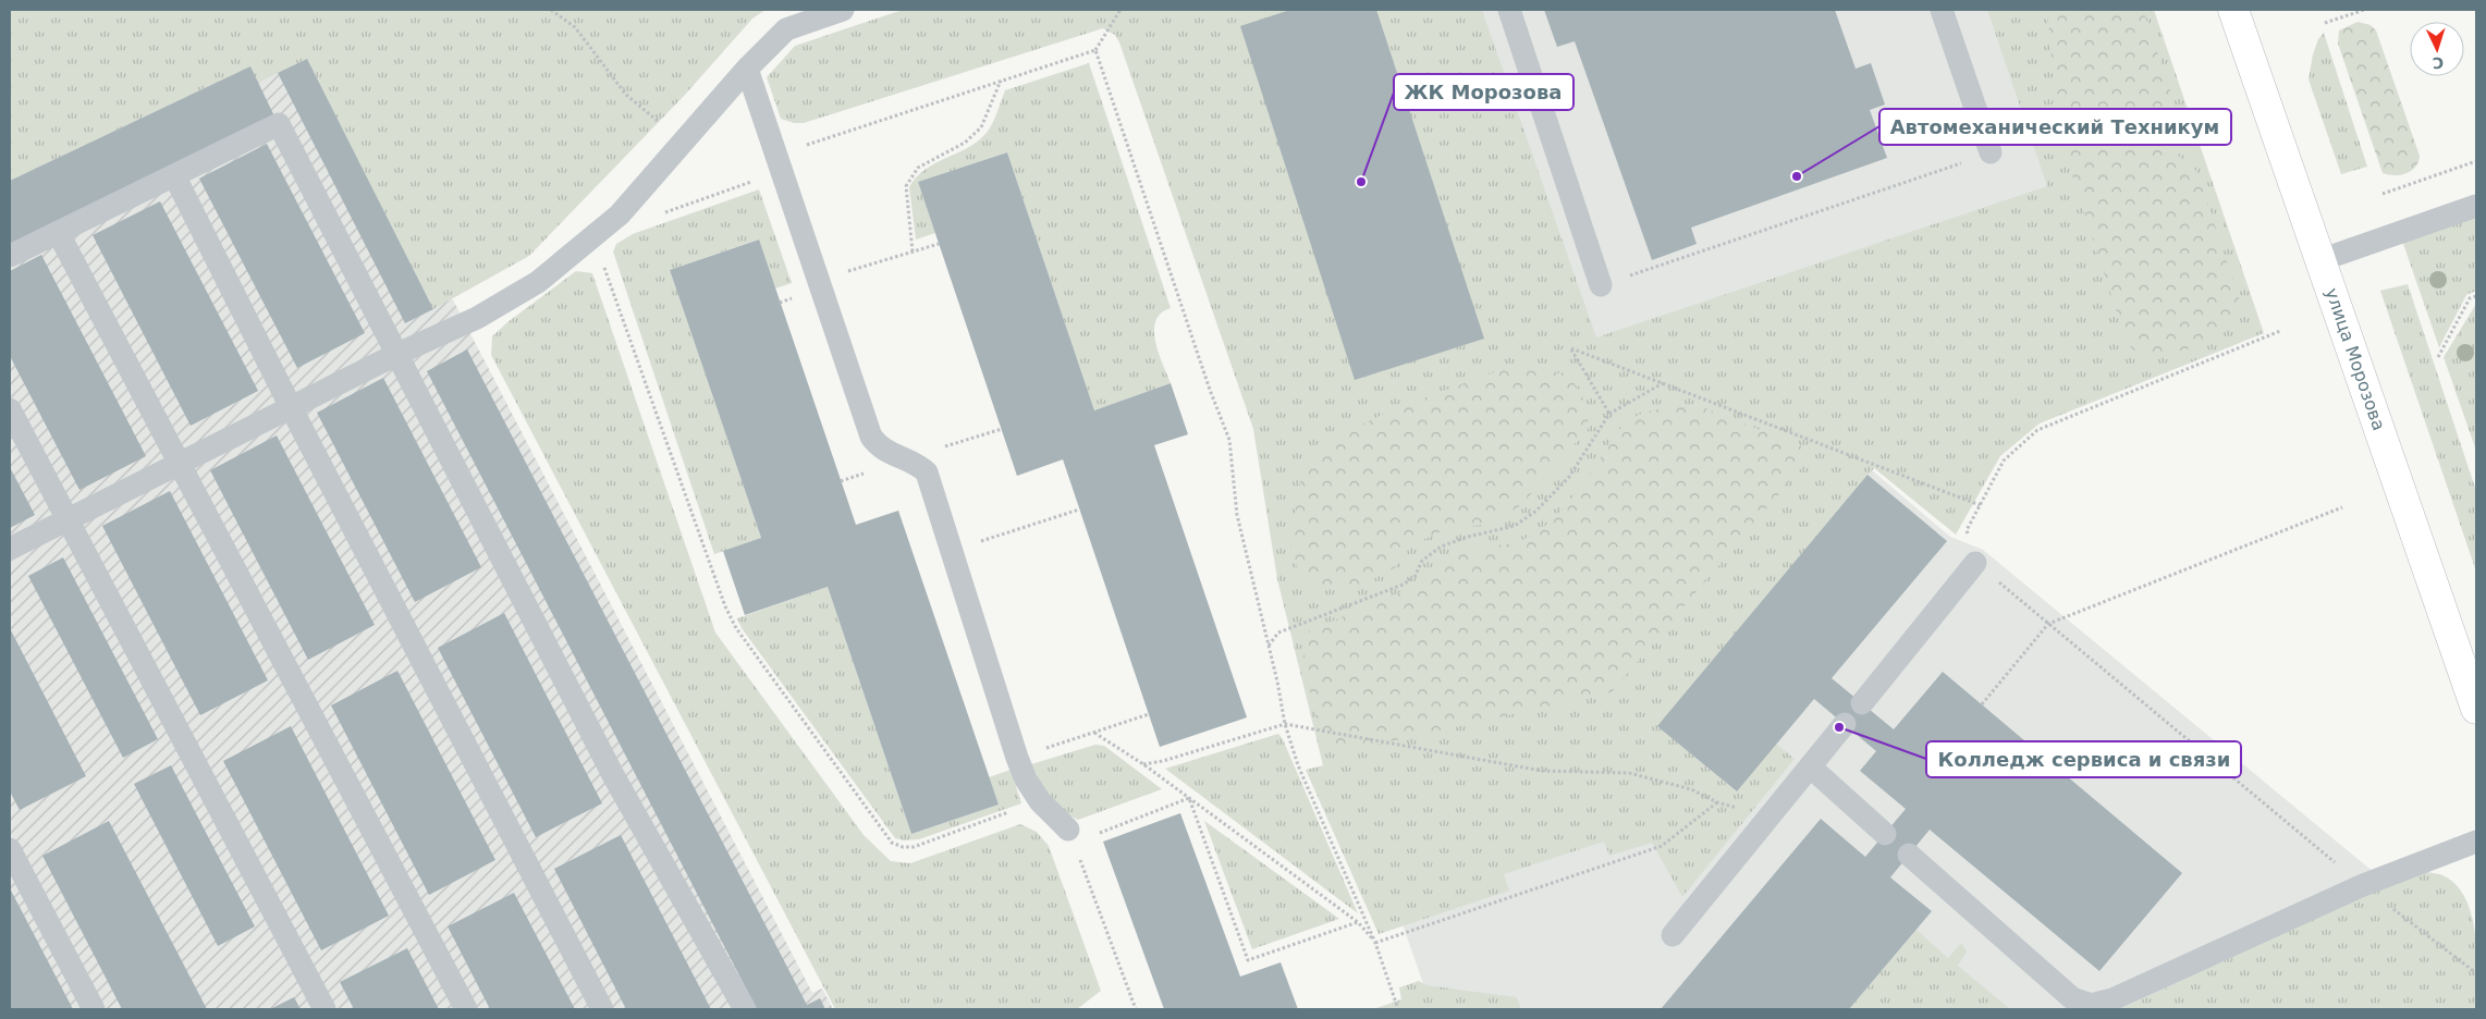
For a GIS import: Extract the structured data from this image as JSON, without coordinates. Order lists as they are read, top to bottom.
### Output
{
  "streets": {
    "main road": ["улица Морозова"]
  },
  "places": ["Автомеханический Техникум", "ЖК Морозова", "Колледж сервиса и связи"],
  "north": "bottom"
}
